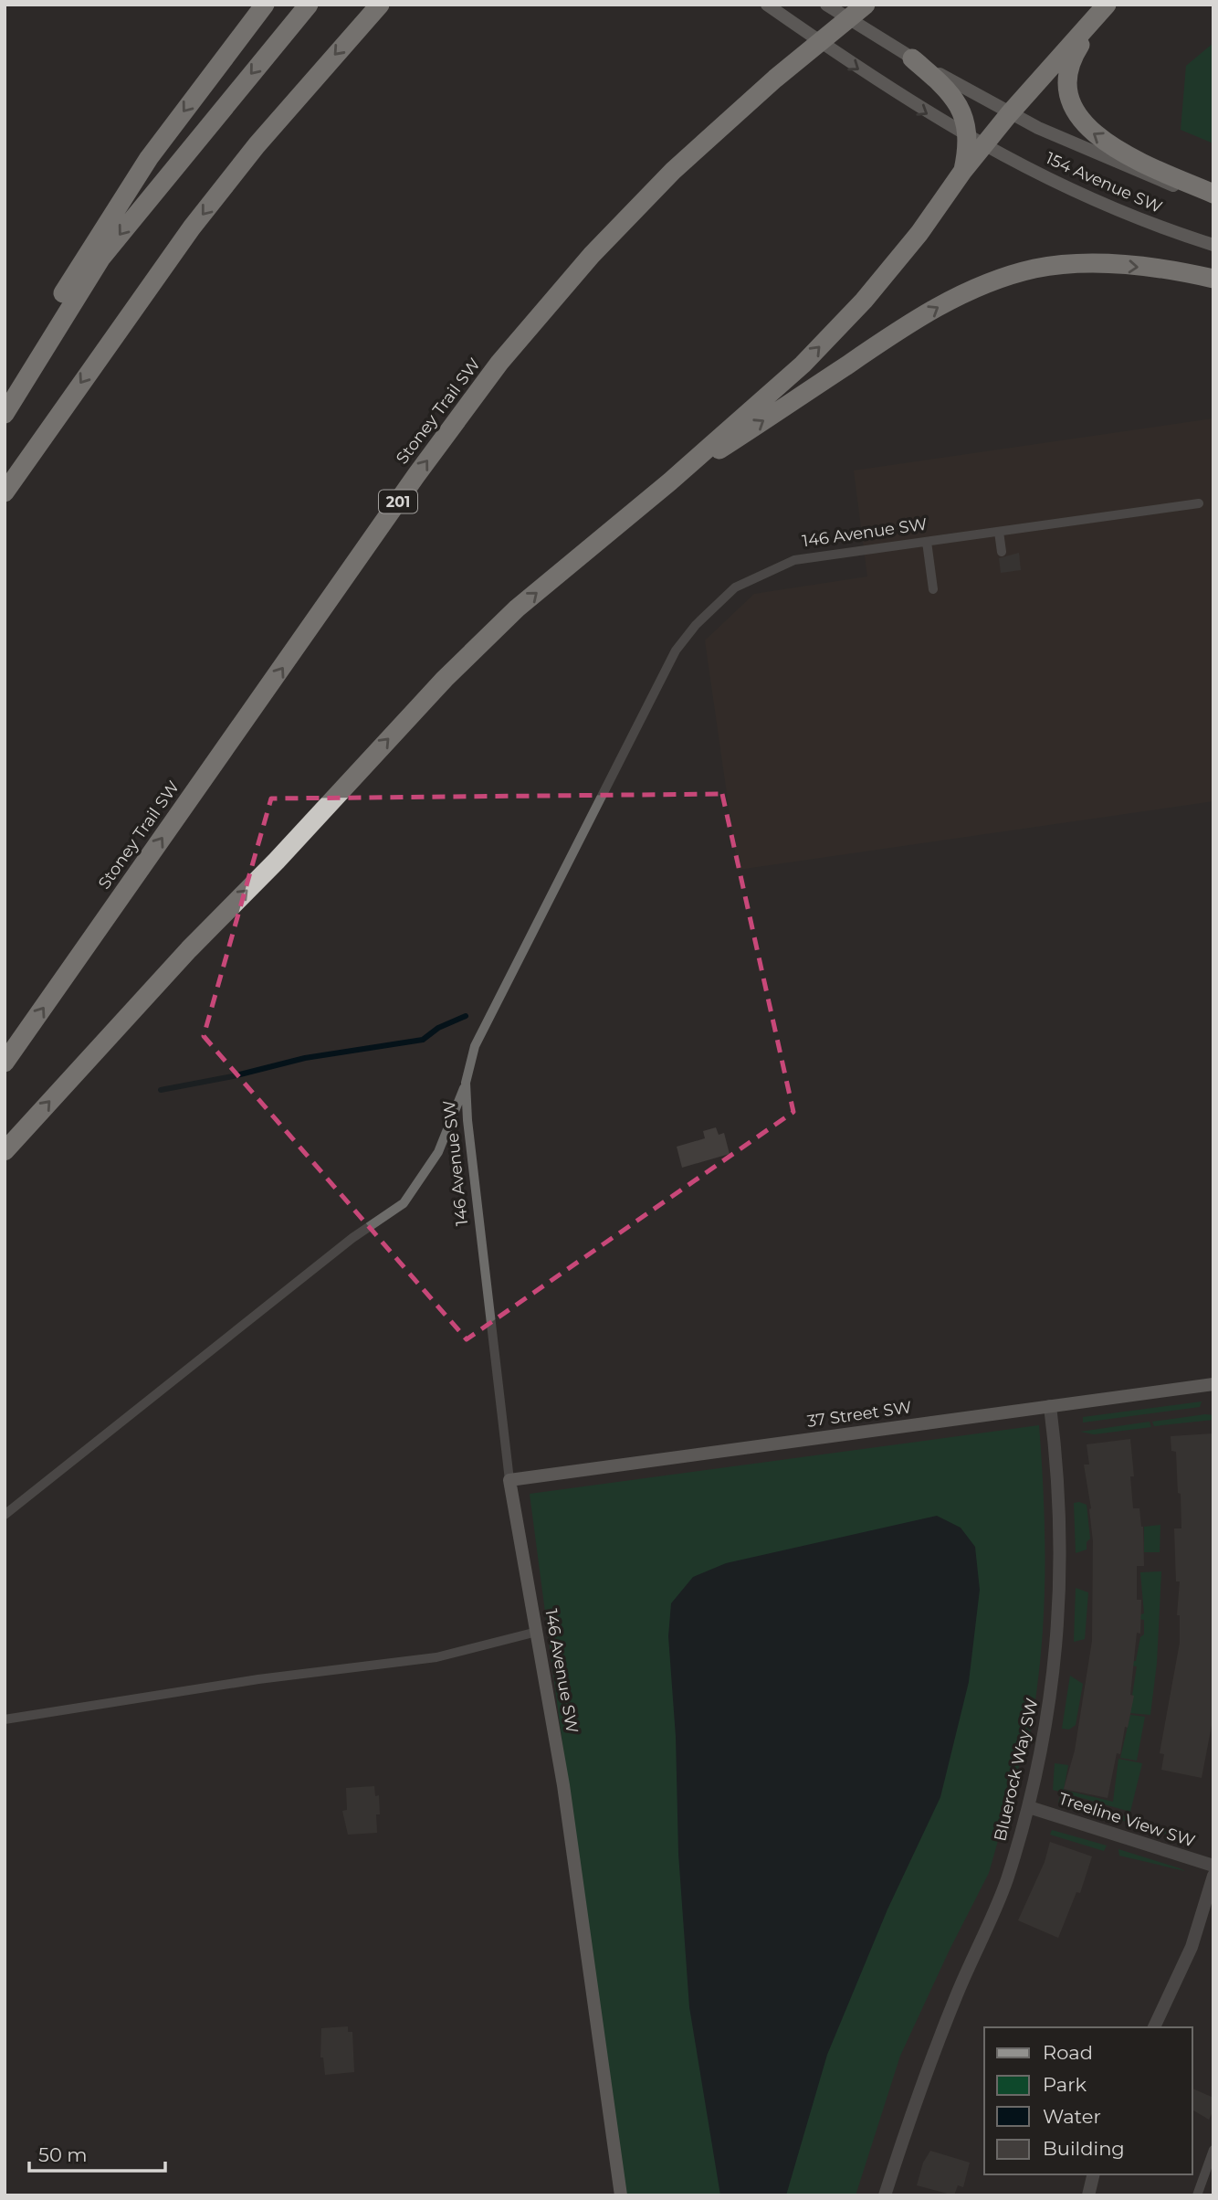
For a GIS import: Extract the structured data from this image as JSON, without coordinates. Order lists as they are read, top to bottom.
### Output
{
  "streets": {
    "highway": ["Stoney Trail SW", "201"],
    "street": [
      "154 Avenue SW",
      "146 Avenue SW",
      "37 Street SW",
      "Bluerock Way SW",
      "Treeline View SW"
    ]
  },
  "crossings": [
    ["146 Avenue SW", "37 Street SW"],
    ["37 Street SW", "Bluerock Way SW"],
    ["Bluerock Way SW", "Treeline View SW"]
  ],
  "legend": [
    "Road",
    "Park",
    "Water",
    "Building"
  ],
  "scale_bar": "50 m"
}
